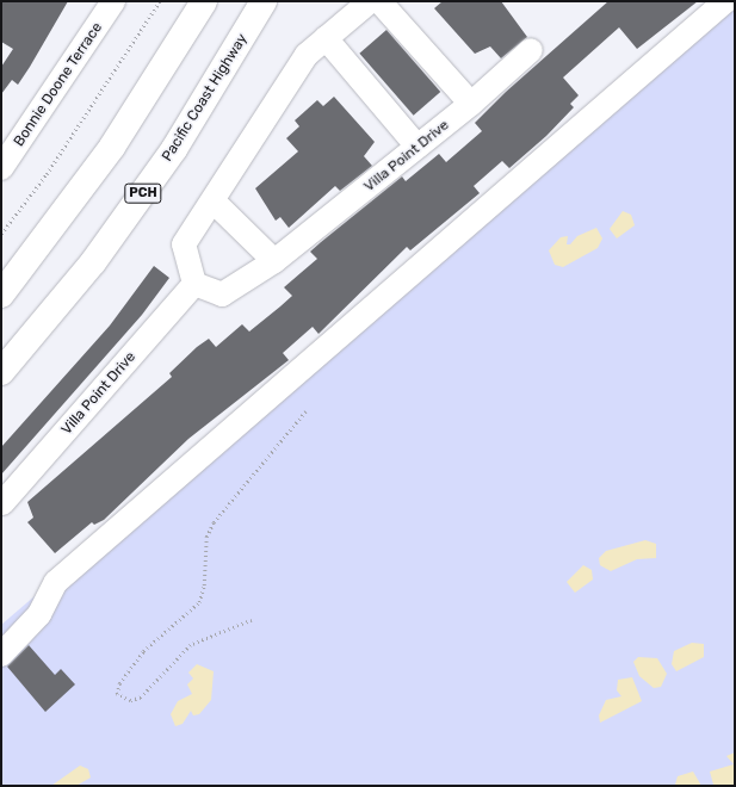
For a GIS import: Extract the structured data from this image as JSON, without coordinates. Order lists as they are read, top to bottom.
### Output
{
  "streets": {
    "highway": ["Pacific Coast Highway", "PCH"],
    "street": ["Bonnie Doone Terrace", "Villa Point Drive"]
  }
}
